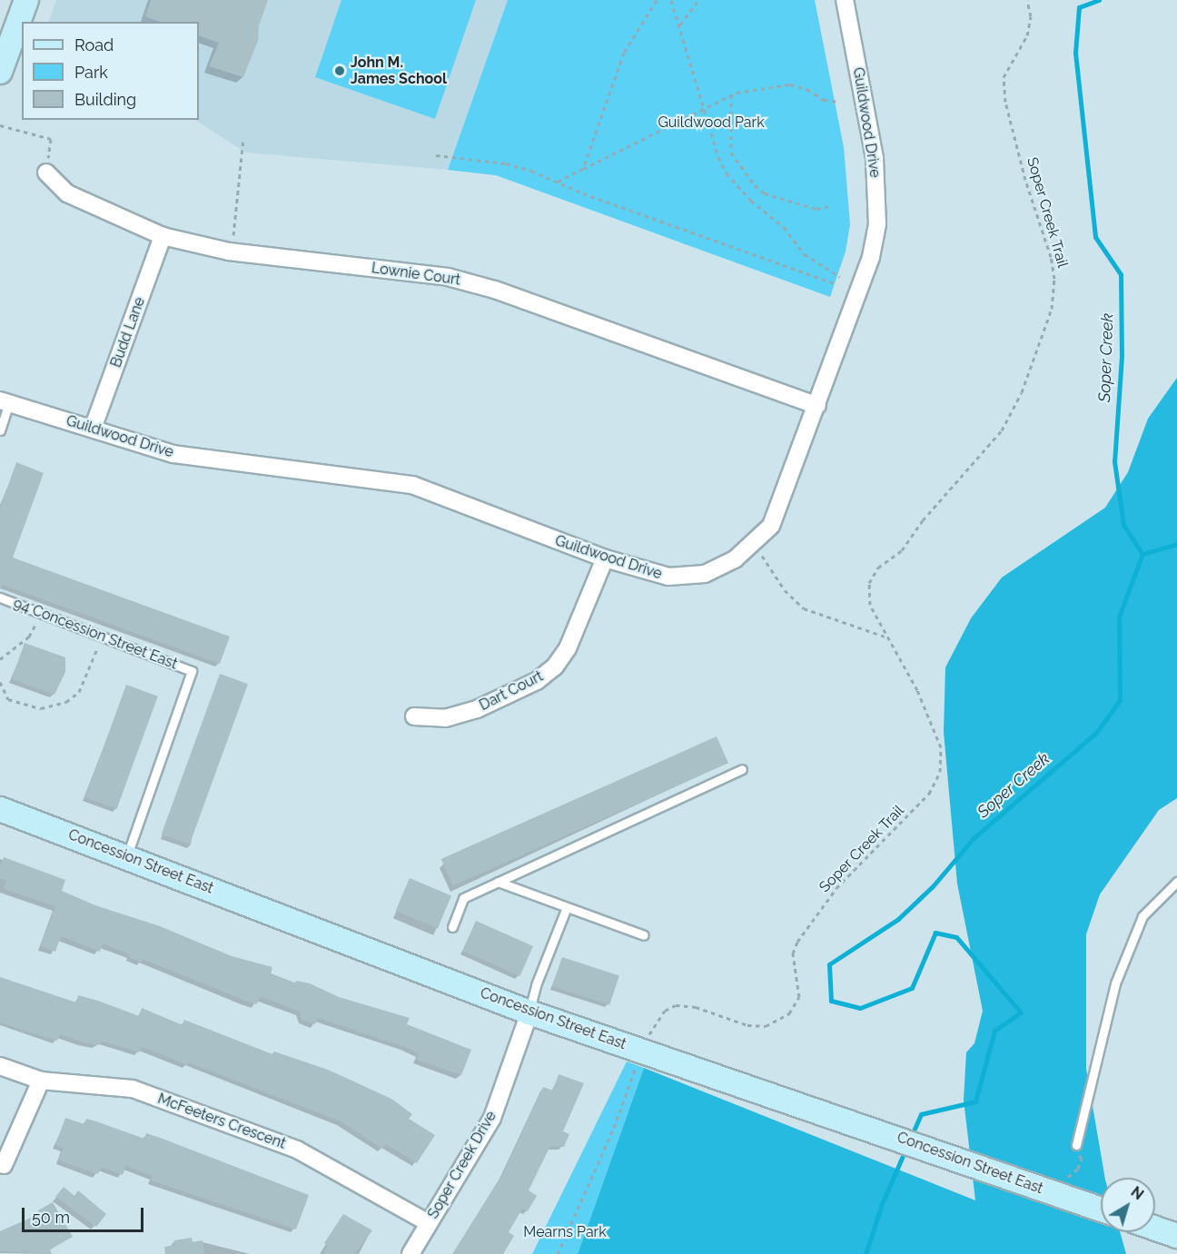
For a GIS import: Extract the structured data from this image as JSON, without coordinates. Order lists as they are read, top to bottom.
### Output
{
  "streets": {
    "street": [
      "Guildwood Drive",
      "Lownie Court",
      "Budd Lane",
      "Dart Court",
      "Concession Street East",
      "McFeeters Crescent",
      "Soper Creek Drive"
    ],
    "lane": ["94 Concession Street East"],
    "path": ["Soper Creek Trail"]
  },
  "crossings": [
    ["Guildwood Drive", "Lownie Court"],
    ["Guildwood Drive", "Budd Lane"],
    ["Guildwood Drive", "Dart Court"],
    ["Soper Creek Trail", "Concession Street East"],
    ["Lownie Court", "Budd Lane"],
    ["94 Concession Street East", "Concession Street East"],
    ["Concession Street East", "Soper Creek Drive"],
    ["McFeeters Crescent", "Soper Creek Drive"]
  ],
  "water": ["Soper Creek"],
  "parks": ["Guildwood Park", "Mearns Park"],
  "places": ["John M. James School"],
  "legend": ["Road", "Park", "Building"],
  "scale_bar": "50 m",
  "north": "top right"
}
